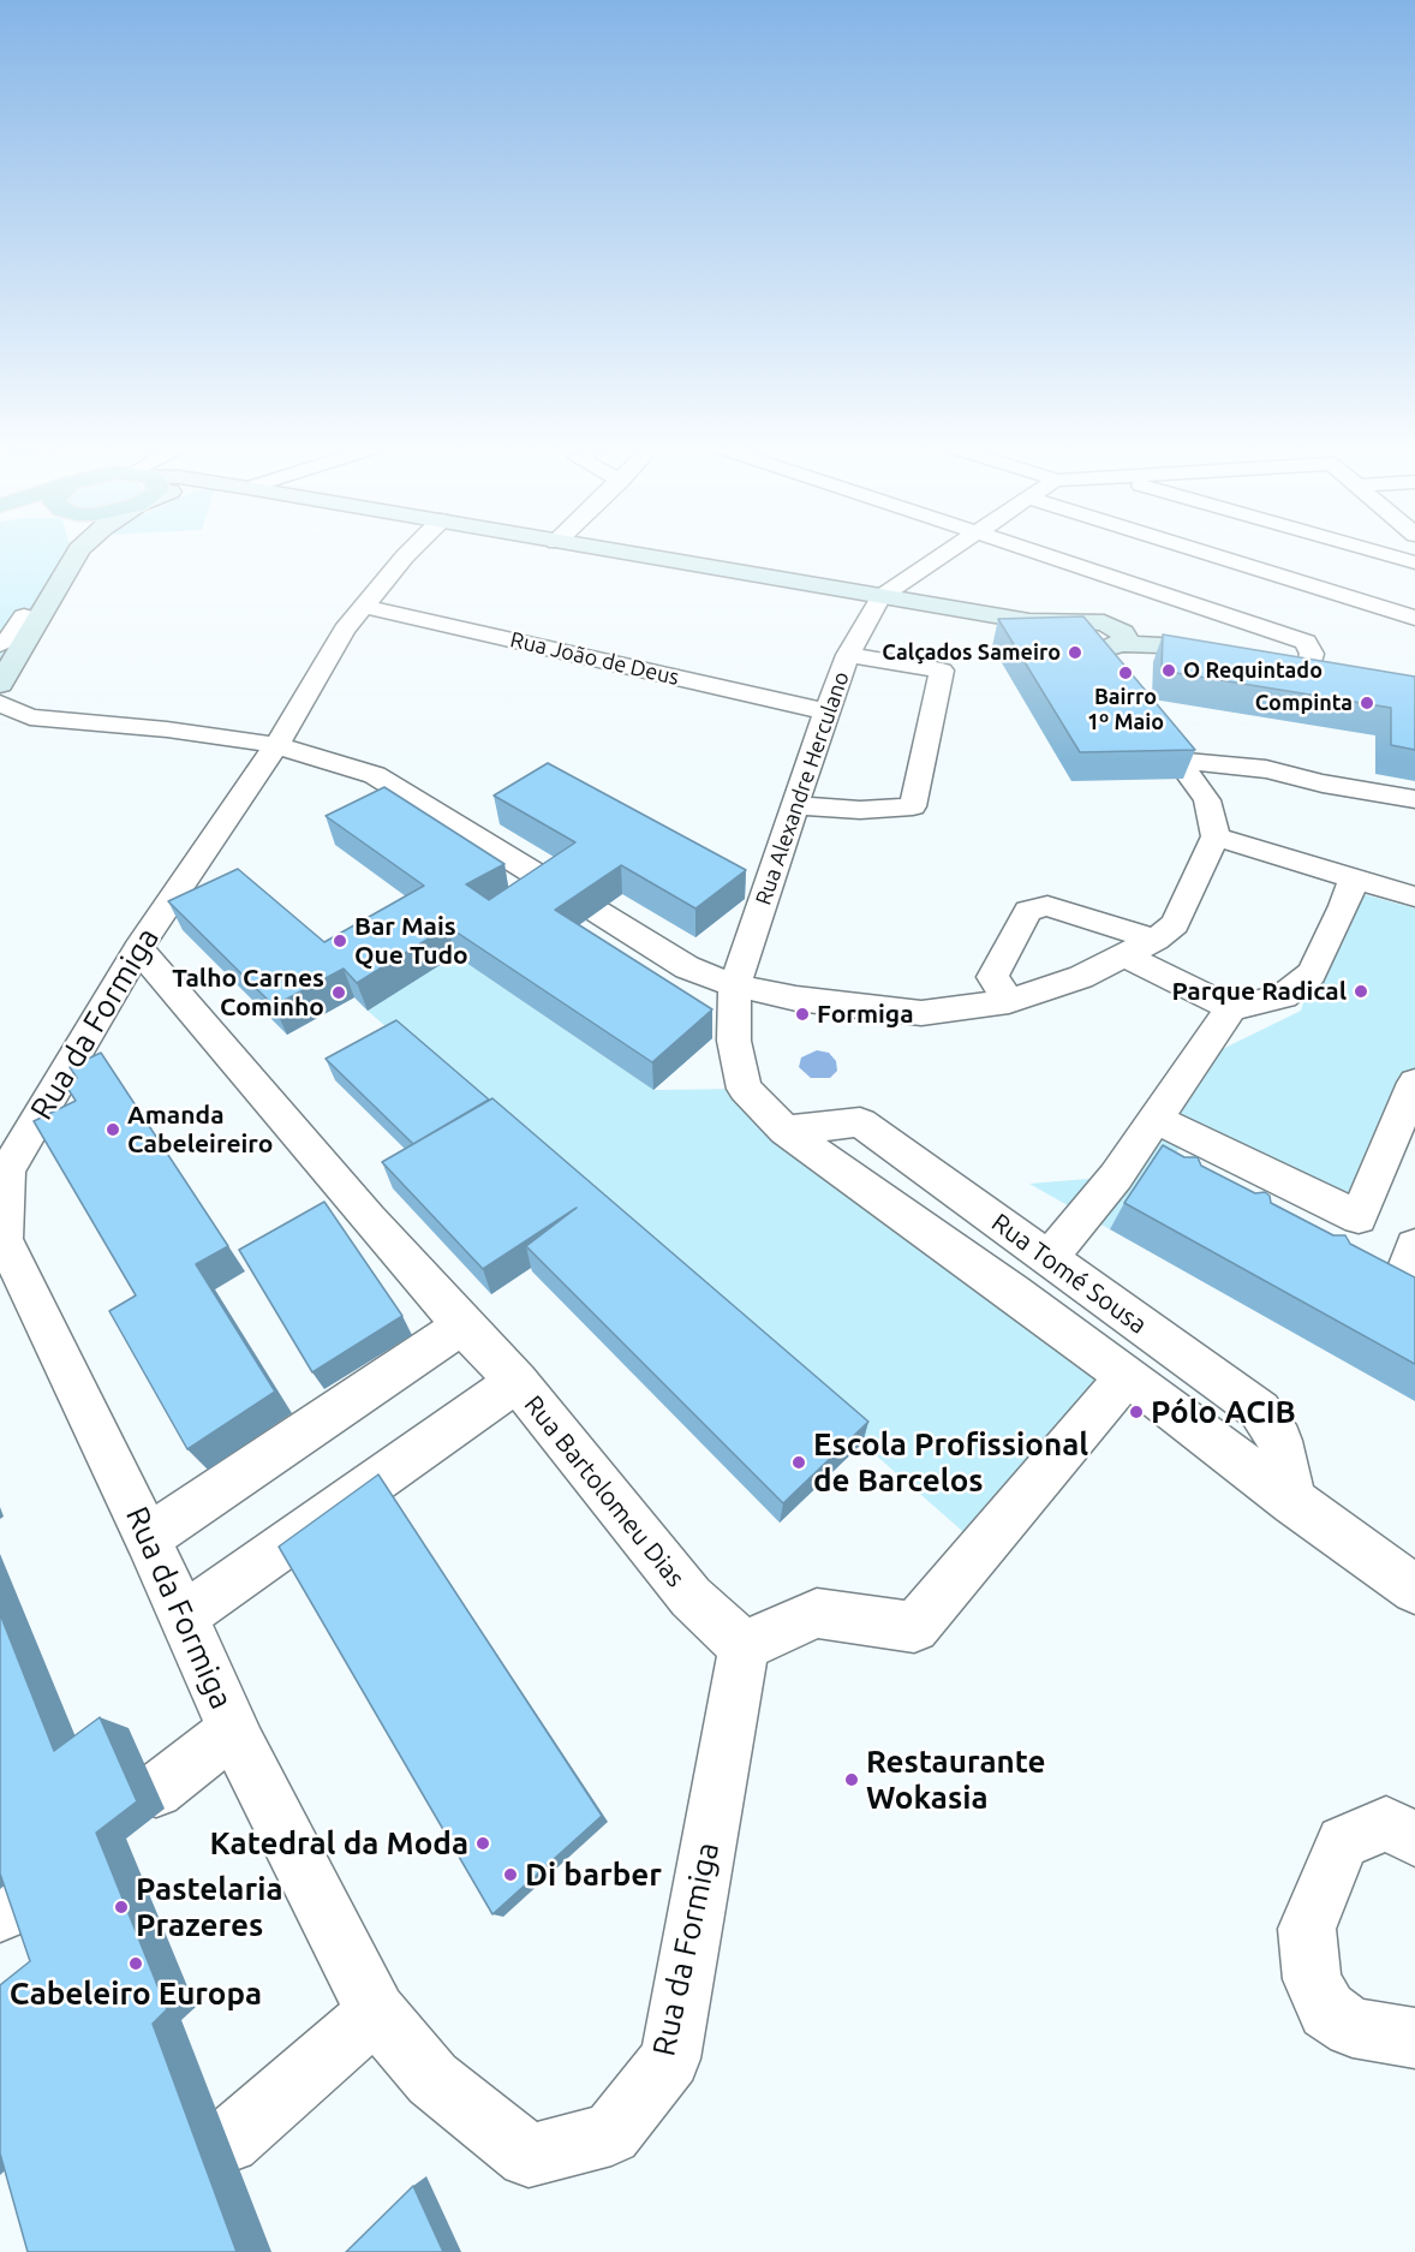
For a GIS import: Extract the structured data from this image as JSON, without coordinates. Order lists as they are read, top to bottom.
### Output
{
  "streets": {
    "street": [
      "Rua João de Deus",
      "Rua Alexandre Herculano",
      "Rua da Formiga",
      "Rua Tomé Sousa",
      "Rua Bartolomeu Dias"
    ]
  },
  "crossings": [
    ["Rua João de Deus", "Rua Alexandre Herculano"],
    ["Rua João de Deus", "Rua da Formiga"],
    ["Rua Alexandre Herculano", "Rua Tomé Sousa"],
    ["Rua da Formiga", "Rua Bartolomeu Dias"]
  ],
  "places": [
    "Calçados Sameiro",
    "O Requintado",
    "Bairro 1º Maio",
    "Compinta",
    "Bar Mais Que Tudo",
    "Parque Radical",
    "Talho Carnes Cominho",
    "Formiga",
    "Amanda Cabeleireiro",
    "Pólo ACIB",
    "Escola Profissional de Barcelos",
    "Restaurante Wokasia",
    "Katedral da Moda",
    "Di barber",
    "Pastelaria Prazeres",
    "Cabeleiro Europa"
  ]
}
